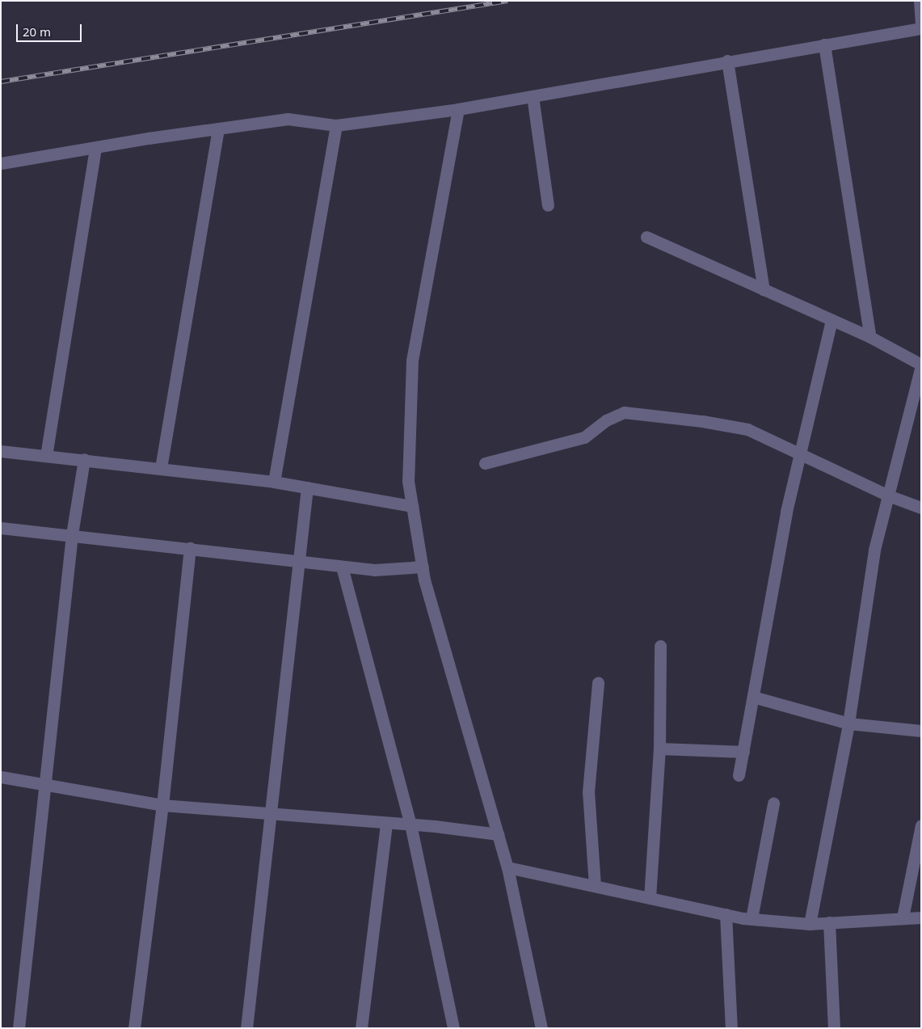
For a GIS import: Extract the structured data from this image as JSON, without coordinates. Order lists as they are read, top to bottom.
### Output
{
  "scale_bar": "20 m"
}
